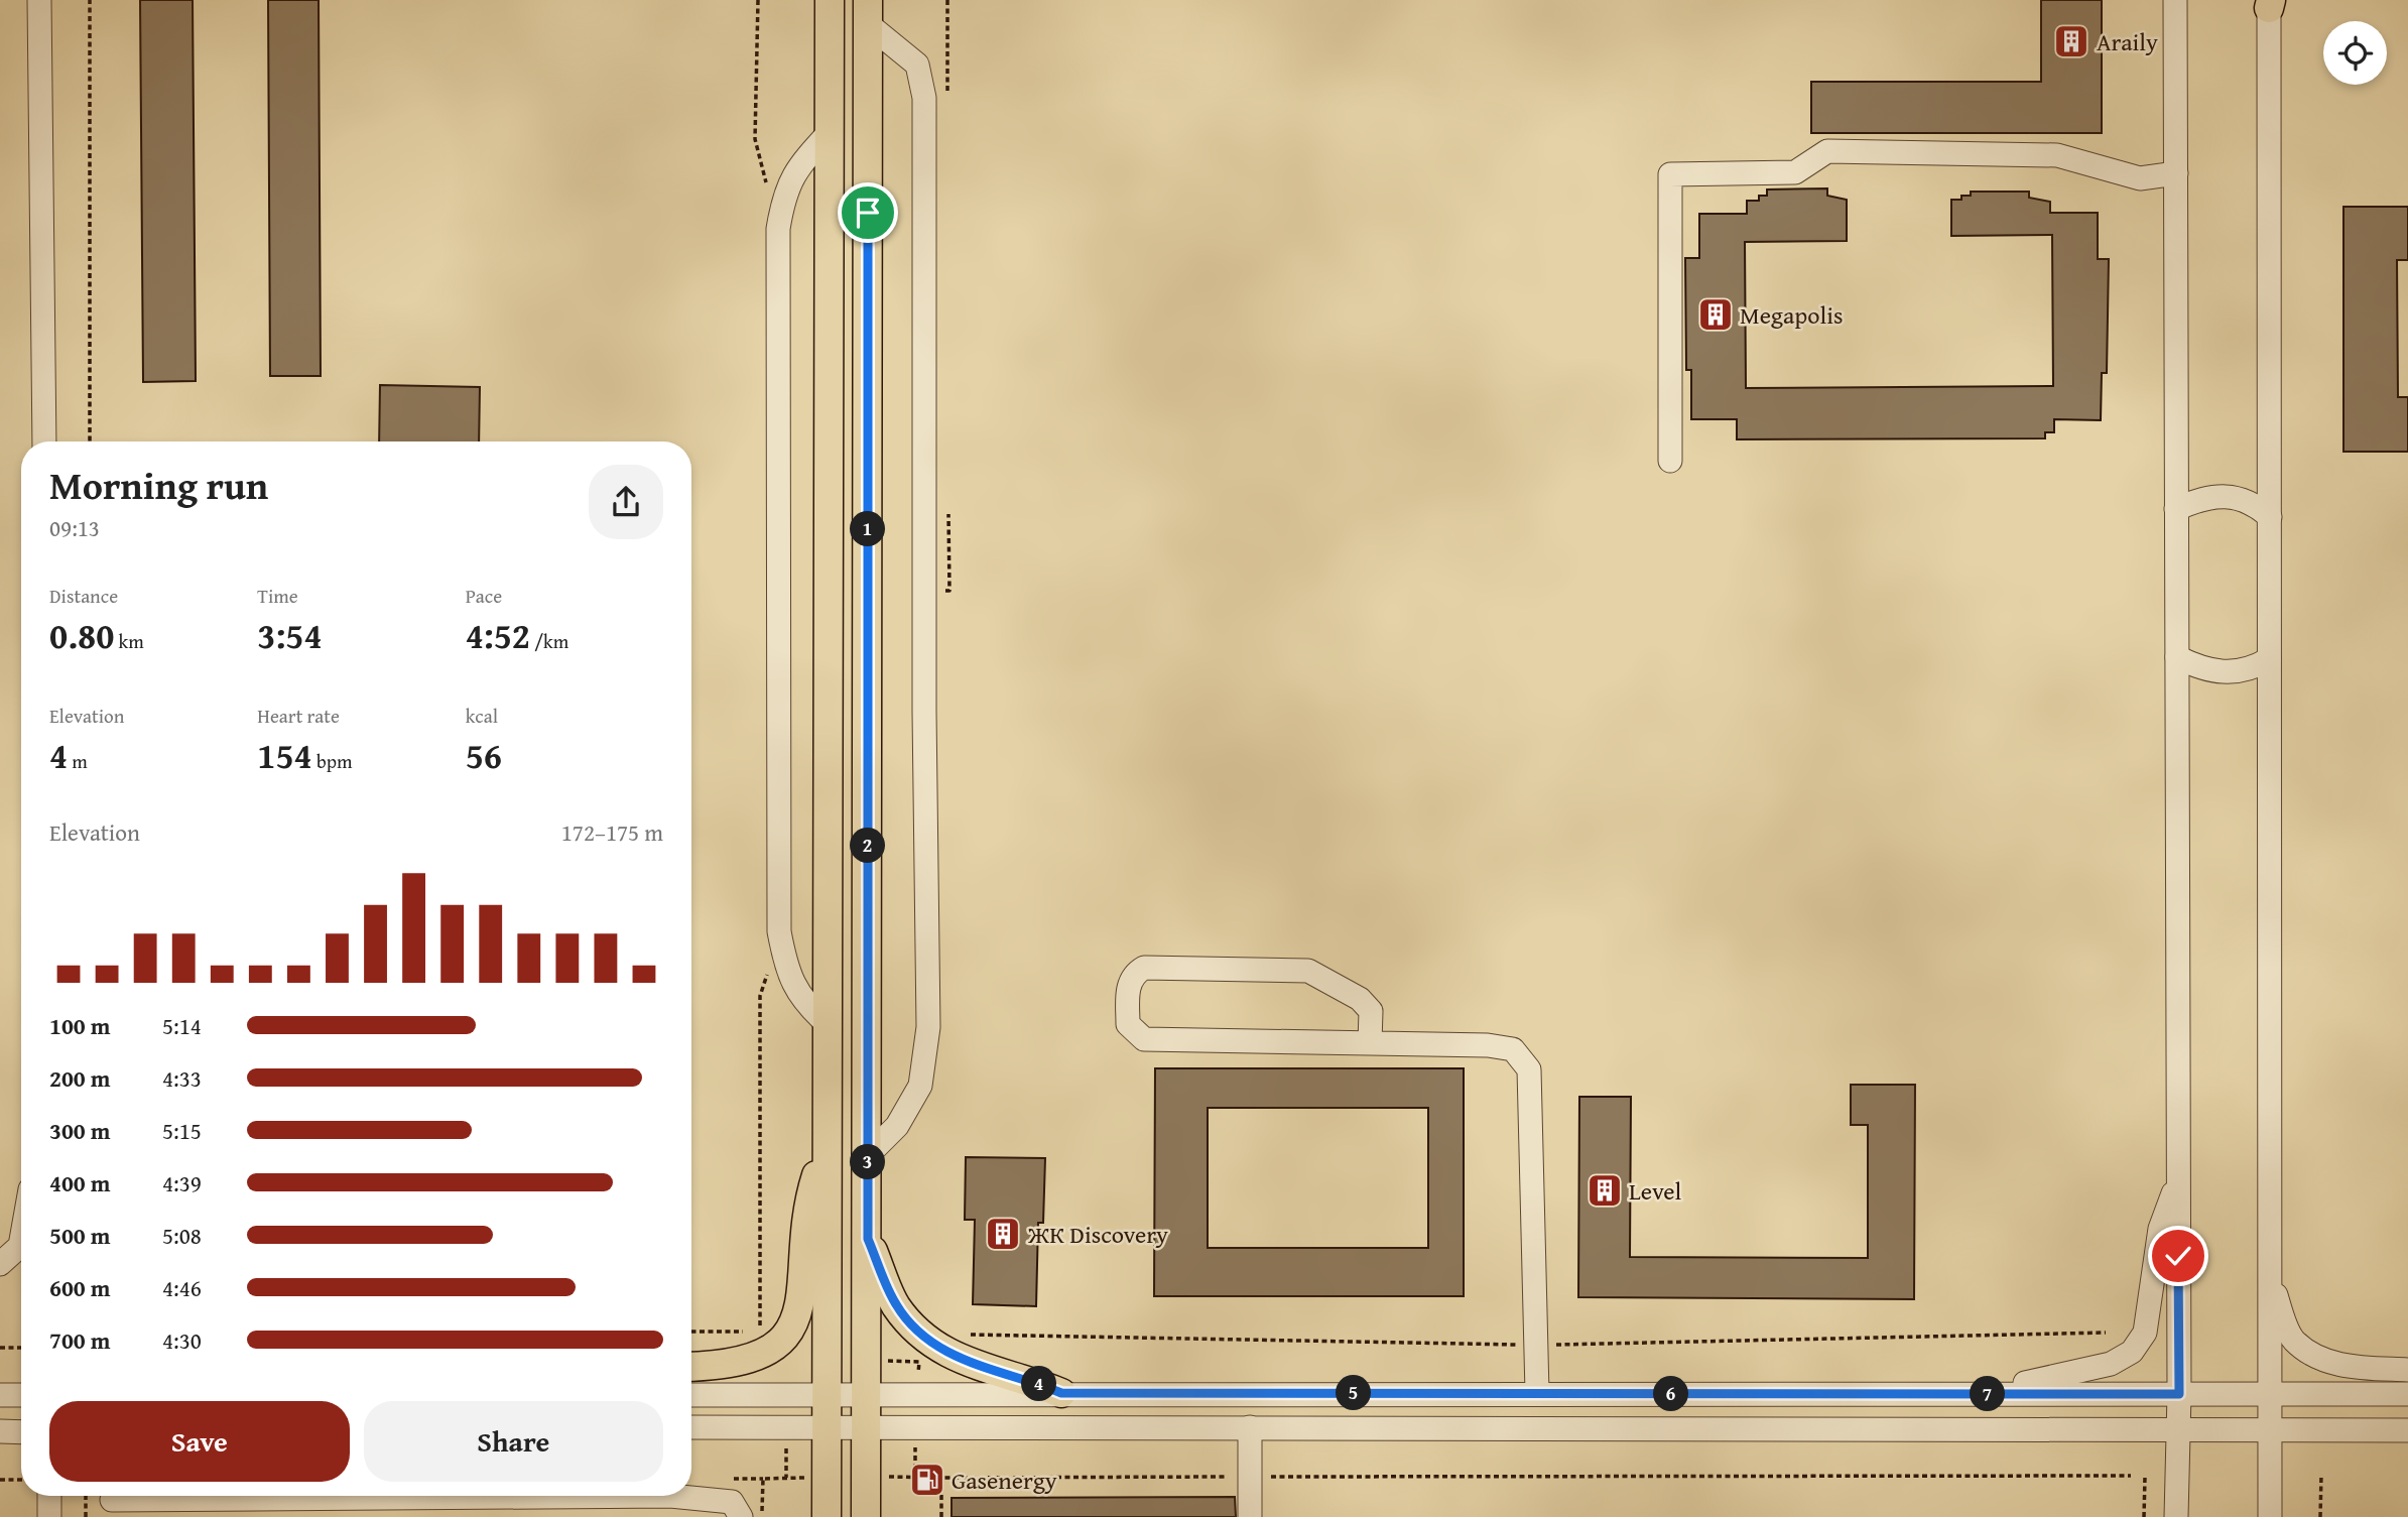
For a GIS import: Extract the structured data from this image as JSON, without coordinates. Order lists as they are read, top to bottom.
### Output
{
  "places": {
    "building": [
      "Araily",
      "Megapolis",
      "Level",
      "ЖК Discovery"
    ],
    "fuel station": ["Gasenergy"]
  },
  "page": {
    "heading": ["Morning run", "09:13"],
    "pins": [
      "1",
      "2",
      "3",
      "4",
      "5",
      "6",
      "7"
    ],
    "stats": [
      ["Distance", "0.80 km"],
      ["Time", "3:54"],
      ["Pace", "4:52 /km"],
      ["Elevation", "4 m"],
      ["Heart rate", "154 bpm"],
      ["kcal", "56"]
    ],
    "chart": ["Elevation", "172–175 m"],
    "list": [
      {
        "name": "100 m",
        "note": "5:14"
      },
      {
        "name": "200 m",
        "note": "4:33"
      },
      {
        "name": "300 m",
        "note": "5:15"
      },
      {
        "name": "400 m",
        "note": "4:39"
      },
      {
        "name": "500 m",
        "note": "5:08"
      },
      {
        "name": "600 m",
        "note": "4:46"
      },
      {
        "name": "700 m",
        "note": "4:30"
      }
    ],
    "buttons": ["Save", "Share"]
  }
}
